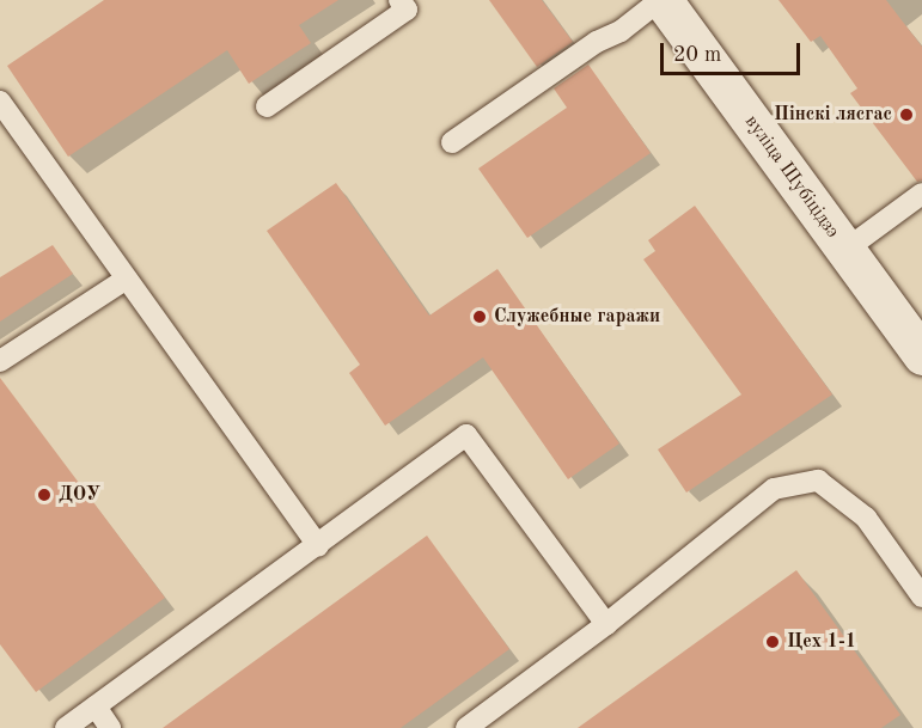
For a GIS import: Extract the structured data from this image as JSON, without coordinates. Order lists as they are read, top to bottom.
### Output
{
  "streets": {
    "street": ["вуліца Шубіцідзэ"]
  },
  "places": [
    "Пінскі лясгас",
    "Служебные гаражи",
    "ДОУ",
    "Цех 1-1"
  ],
  "scale_bar": "20 m"
}
